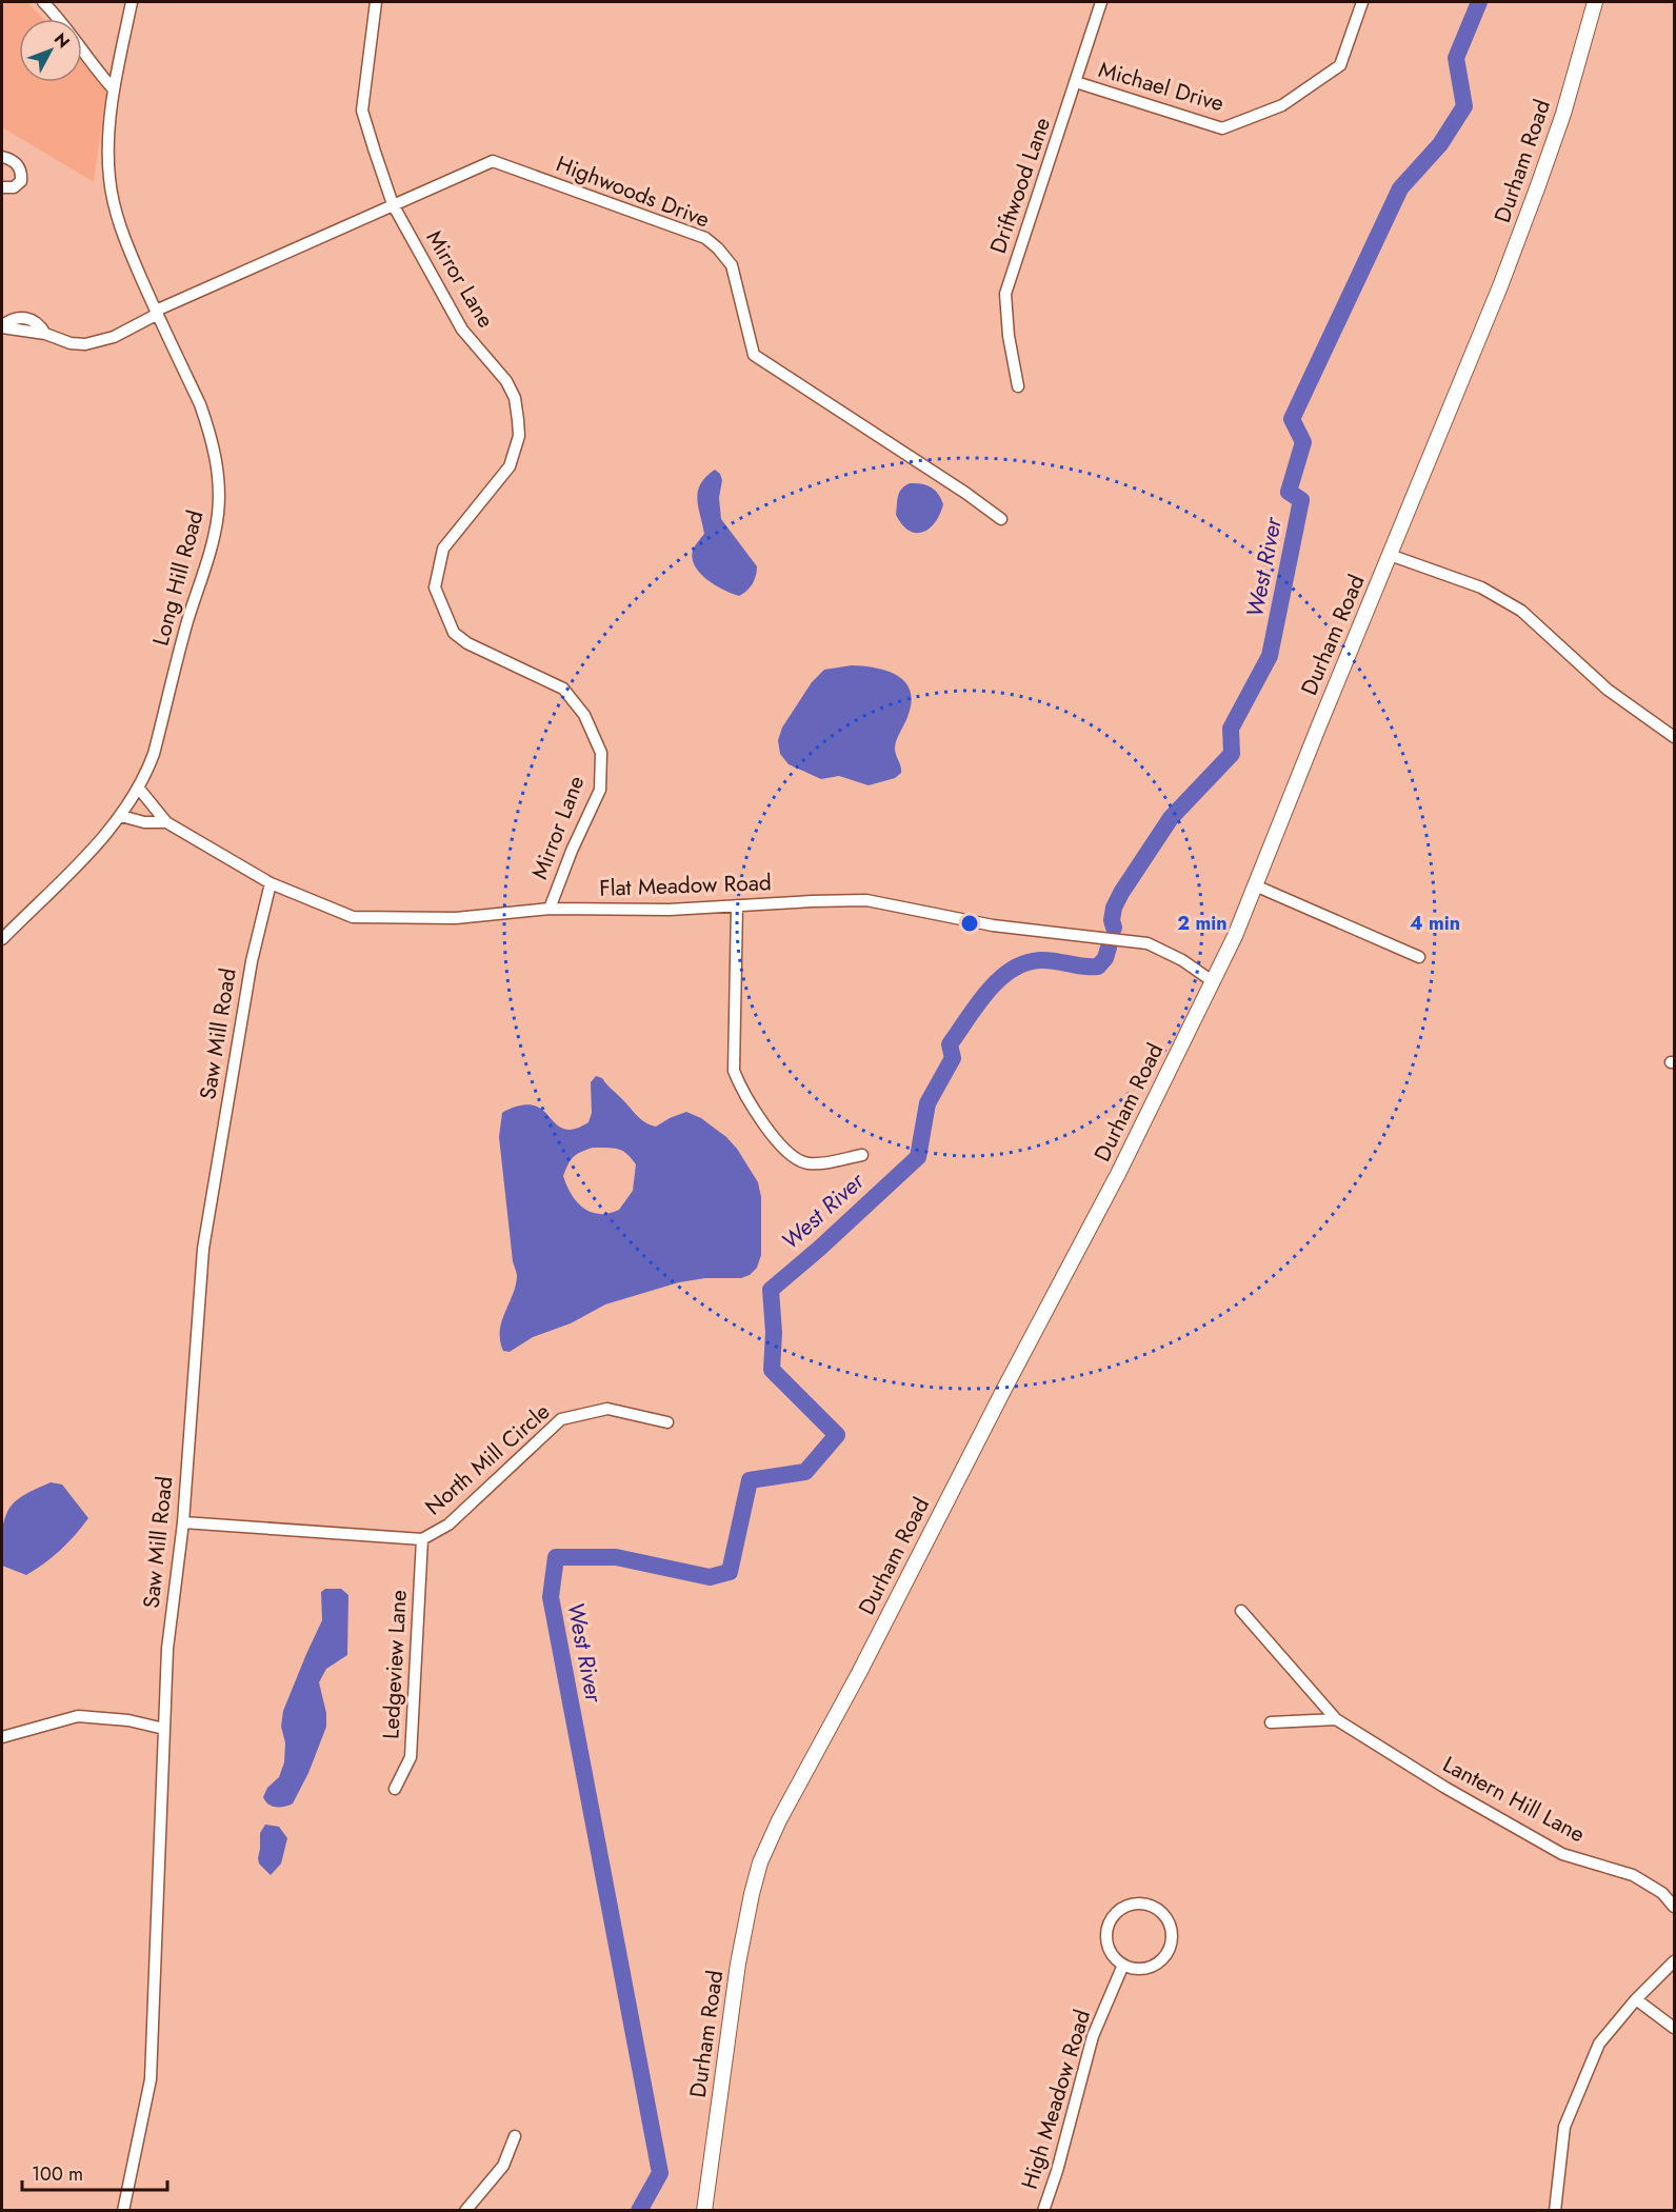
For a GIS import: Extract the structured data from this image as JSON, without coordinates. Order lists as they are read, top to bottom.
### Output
{
  "streets": {
    "main road": ["Durham Road"],
    "street": [
      "Michael Drive",
      "Driftwood Lane",
      "Highwoods Drive",
      "Mirror Lane",
      "Long Hill Road",
      "Flat Meadow Road",
      "Saw Mill Road",
      "North Mill Circle",
      "Ledgeview Lane",
      "Lantern Hill Lane",
      "High Meadow Road"
    ]
  },
  "crossings": [
    ["Michael Drive", "Driftwood Lane"],
    ["Durham Road", "Flat Meadow Road"],
    ["Highwoods Drive", "Mirror Lane"],
    ["Highwoods Drive", "Long Hill Road"],
    ["Mirror Lane", "Flat Meadow Road"],
    ["Long Hill Road", "Flat Meadow Road"],
    ["Flat Meadow Road", "Saw Mill Road"],
    ["Saw Mill Road", "North Mill Circle"],
    ["North Mill Circle", "Ledgeview Lane"]
  ],
  "water": ["West River"],
  "scale_bar": "100 m",
  "north": "top right",
  "rings": ["2 min", "4 min"]
}
